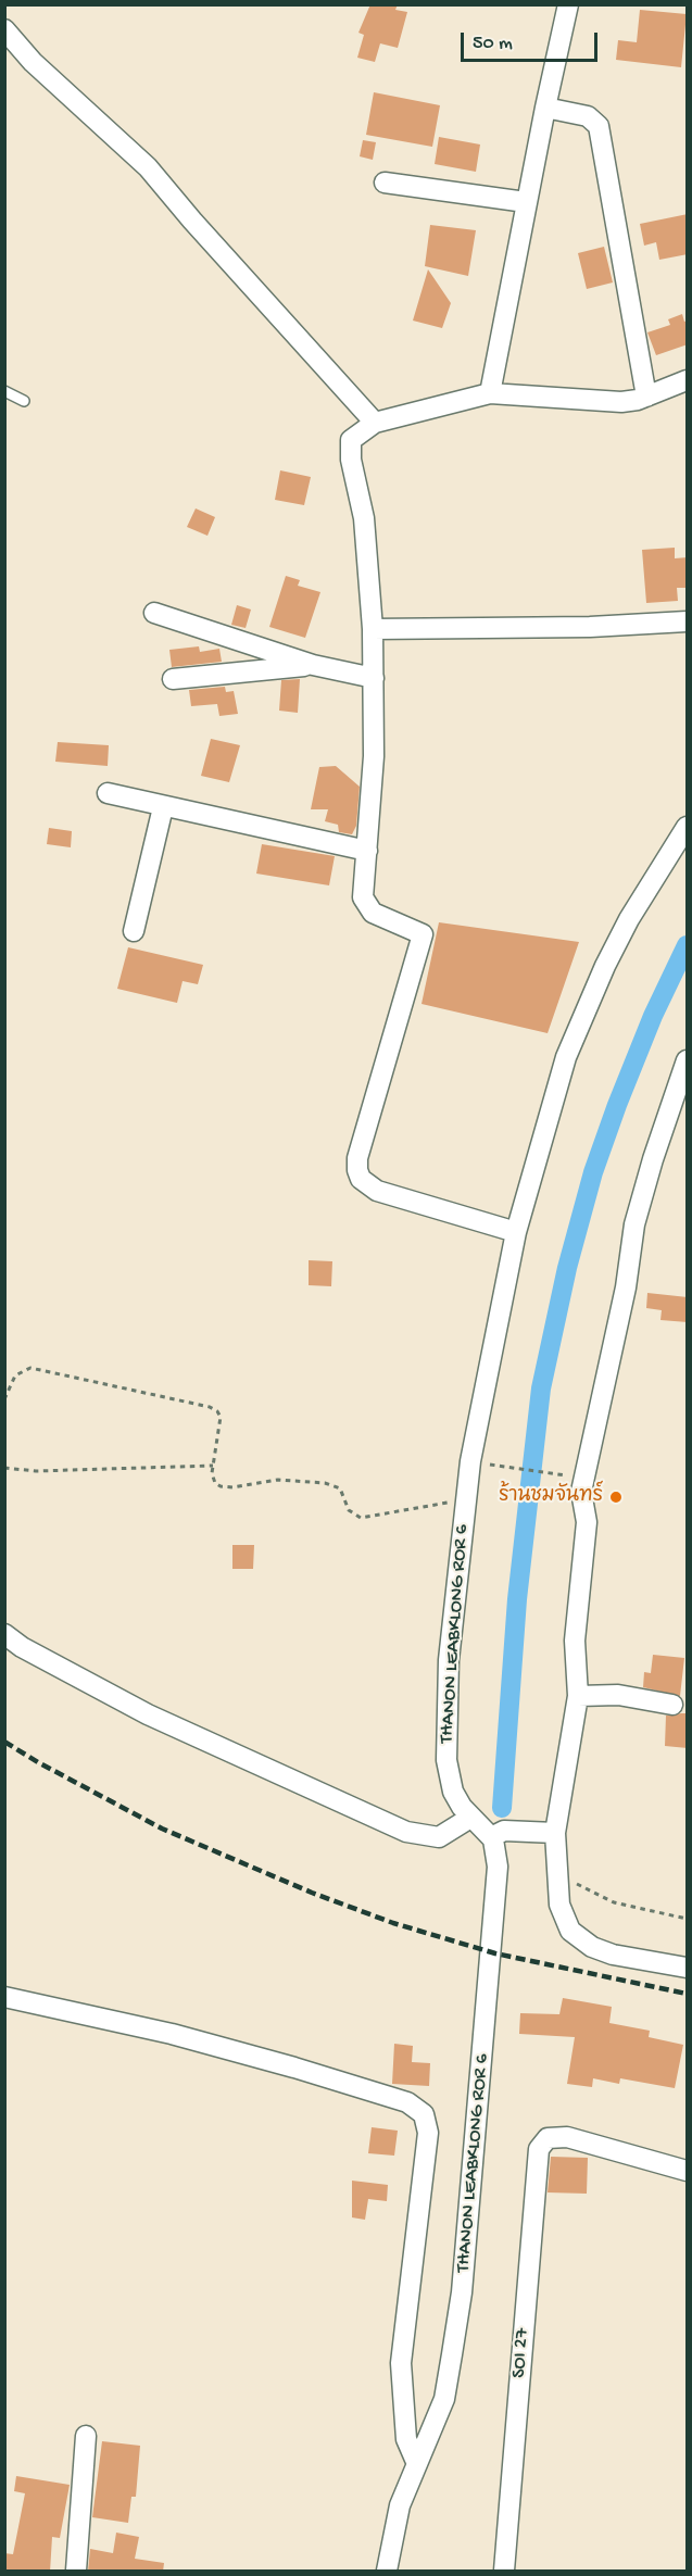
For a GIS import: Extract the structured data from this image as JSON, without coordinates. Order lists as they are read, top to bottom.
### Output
{
  "streets": {
    "street": ["THANON LEABKLONG ROR 6", "SOI 27"]
  },
  "places": ["ร้านชมจันทร์"],
  "scale_bar": "50 m"
}
